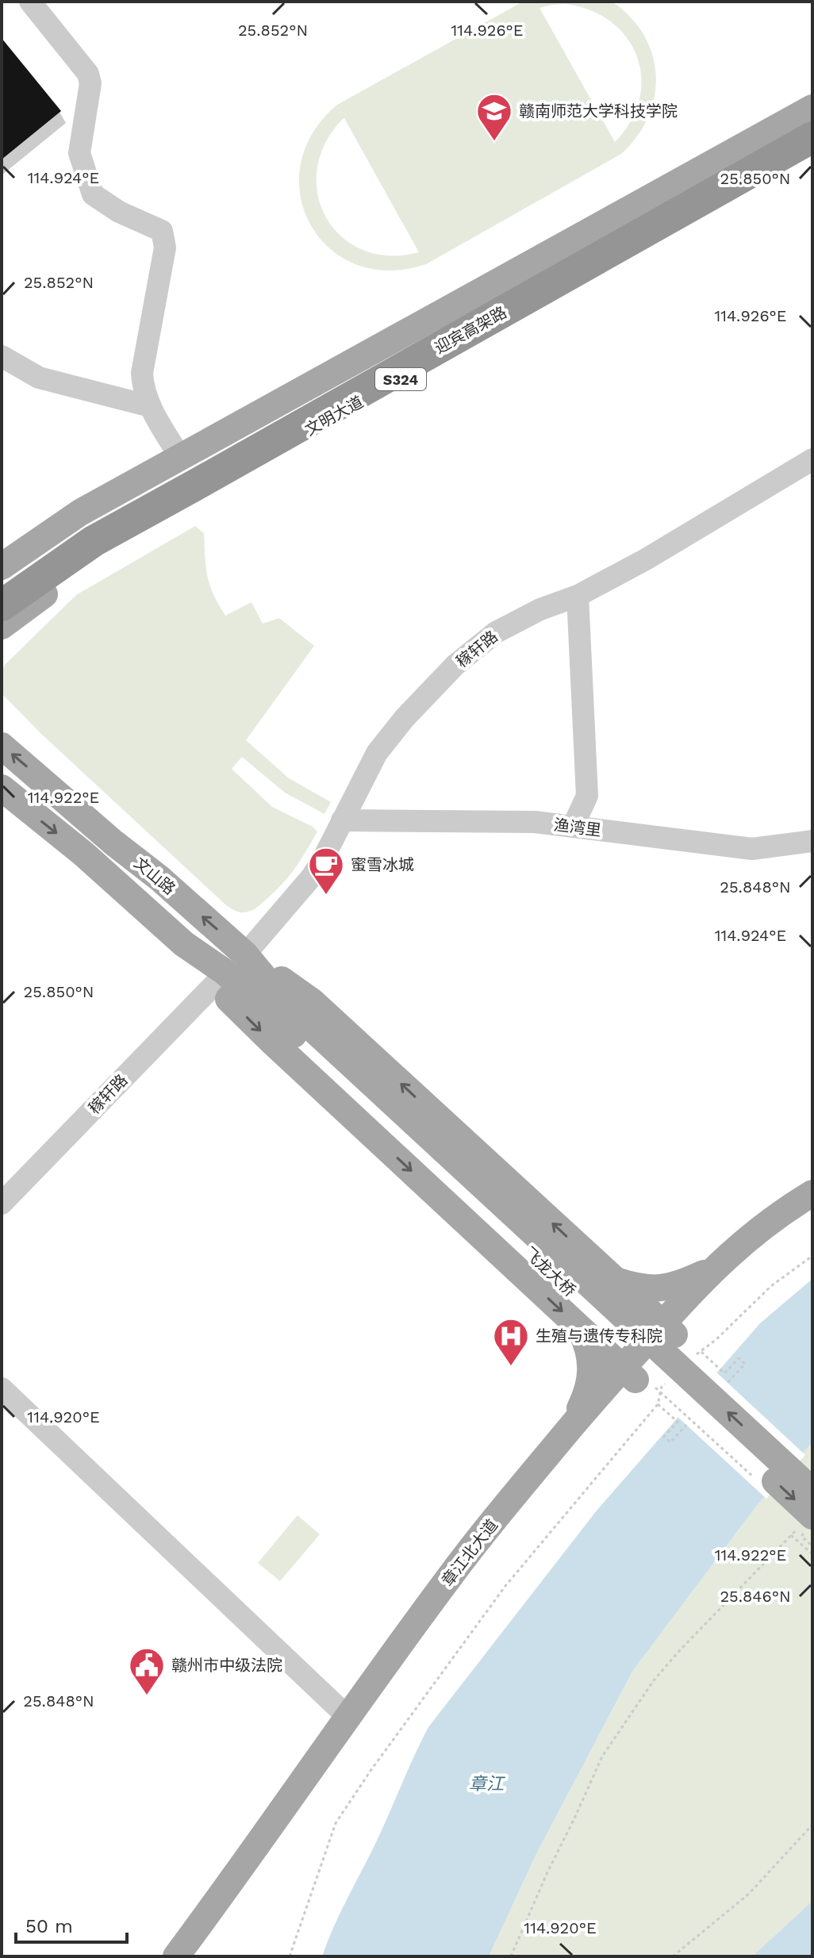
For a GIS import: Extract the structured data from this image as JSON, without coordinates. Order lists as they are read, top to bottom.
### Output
{
  "streets": {
    "highway": ["迎宾高架路"],
    "main road": [
      "S324",
      "文明大道",
      "文山路",
      "飞龙大桥",
      "章江北大道"
    ],
    "street": ["稼轩路", "渔湾里"]
  },
  "crossings": [
    ["稼轩路", "渔湾里"],
    ["稼轩路", "文山路"],
    ["文山路", "飞龙大桥"]
  ],
  "water": ["章江"],
  "places": {
    "school or university": ["赣南师范大学科技学院"],
    "cafe": ["蜜雪冰城"],
    "hospital": ["生殖与遗传专科院"],
    "public building": ["赣州市中级法院"]
  },
  "scale_bar": "50 m",
  "coordinates": [
    "114.926°E",
    "25.852°N",
    "114.924°E",
    "25.850°N",
    "114.922°E",
    "25.848°N",
    "114.920°E",
    "25.846°N"
  ]
}
